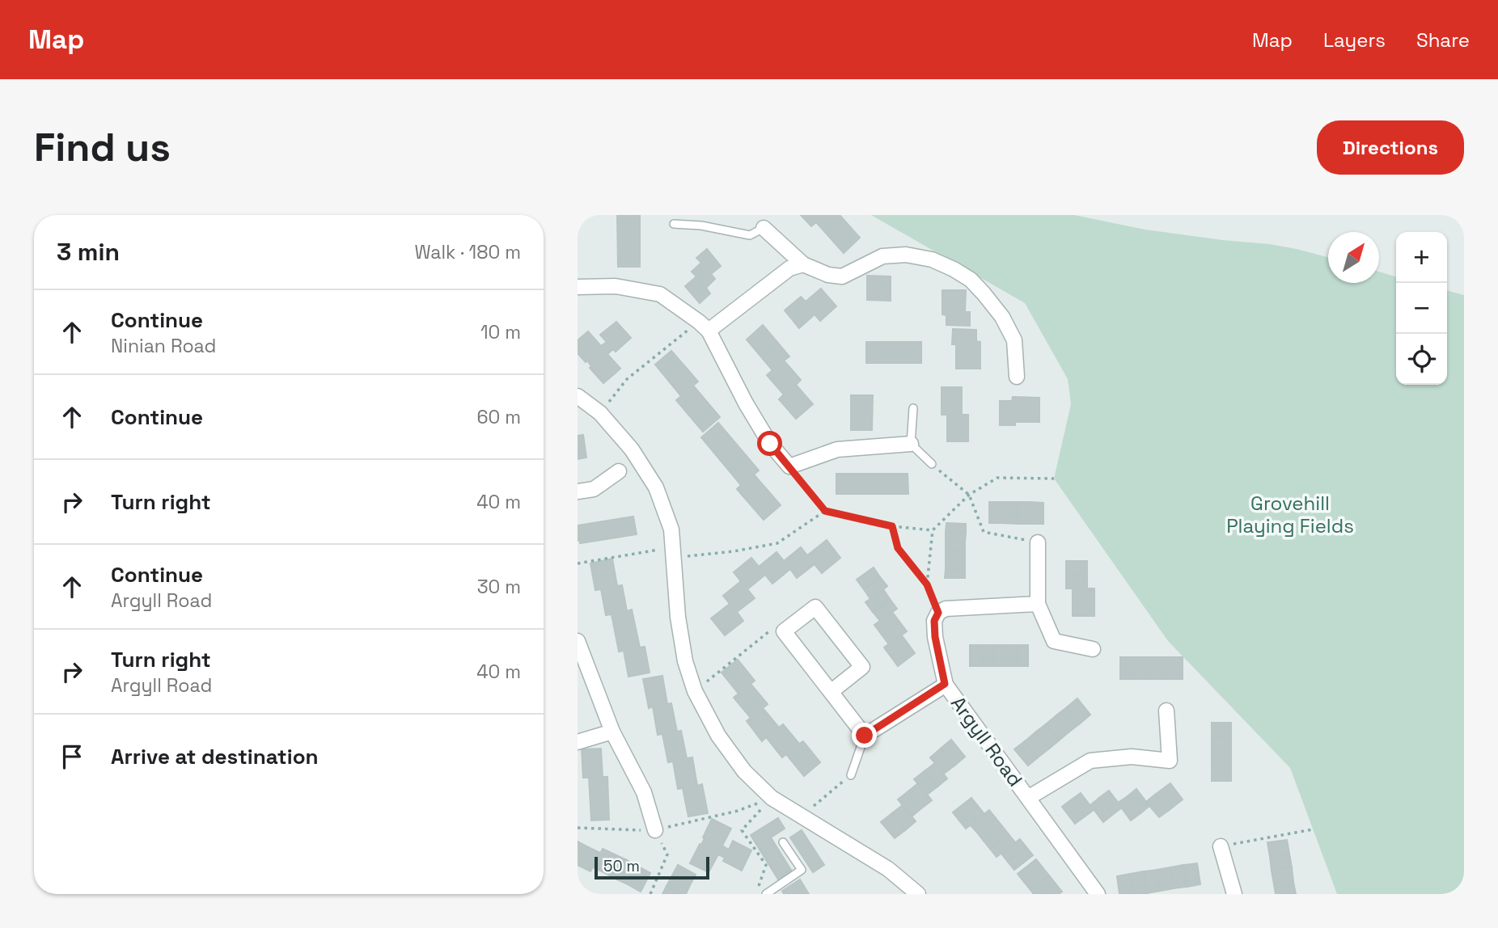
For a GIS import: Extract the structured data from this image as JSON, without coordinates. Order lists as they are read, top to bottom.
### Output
{
  "streets": {
    "street": ["Argyll Road"]
  },
  "parks": ["Grovehill Playing Fields"],
  "scale_bar": "50 m",
  "north": "top right",
  "page": {
    "header": "Map",
    "nav": ["Map", "Layers", "Share"],
    "buttons": "Directions",
    "title": "Find us",
    "heading": ["3 min", "Walk · 180 m"],
    "map_buttons": ["+", "−"],
    "list": [
      ["Continue", "Ninian Road", "10 m"],
      ["Continue", "60 m"],
      ["Turn right", "40 m"],
      ["Continue", "Argyll Road", "30 m"],
      ["Turn right", "Argyll Road", "40 m"],
      "Arrive at destination"
    ],
    "scale": "50 m"
  }
}
